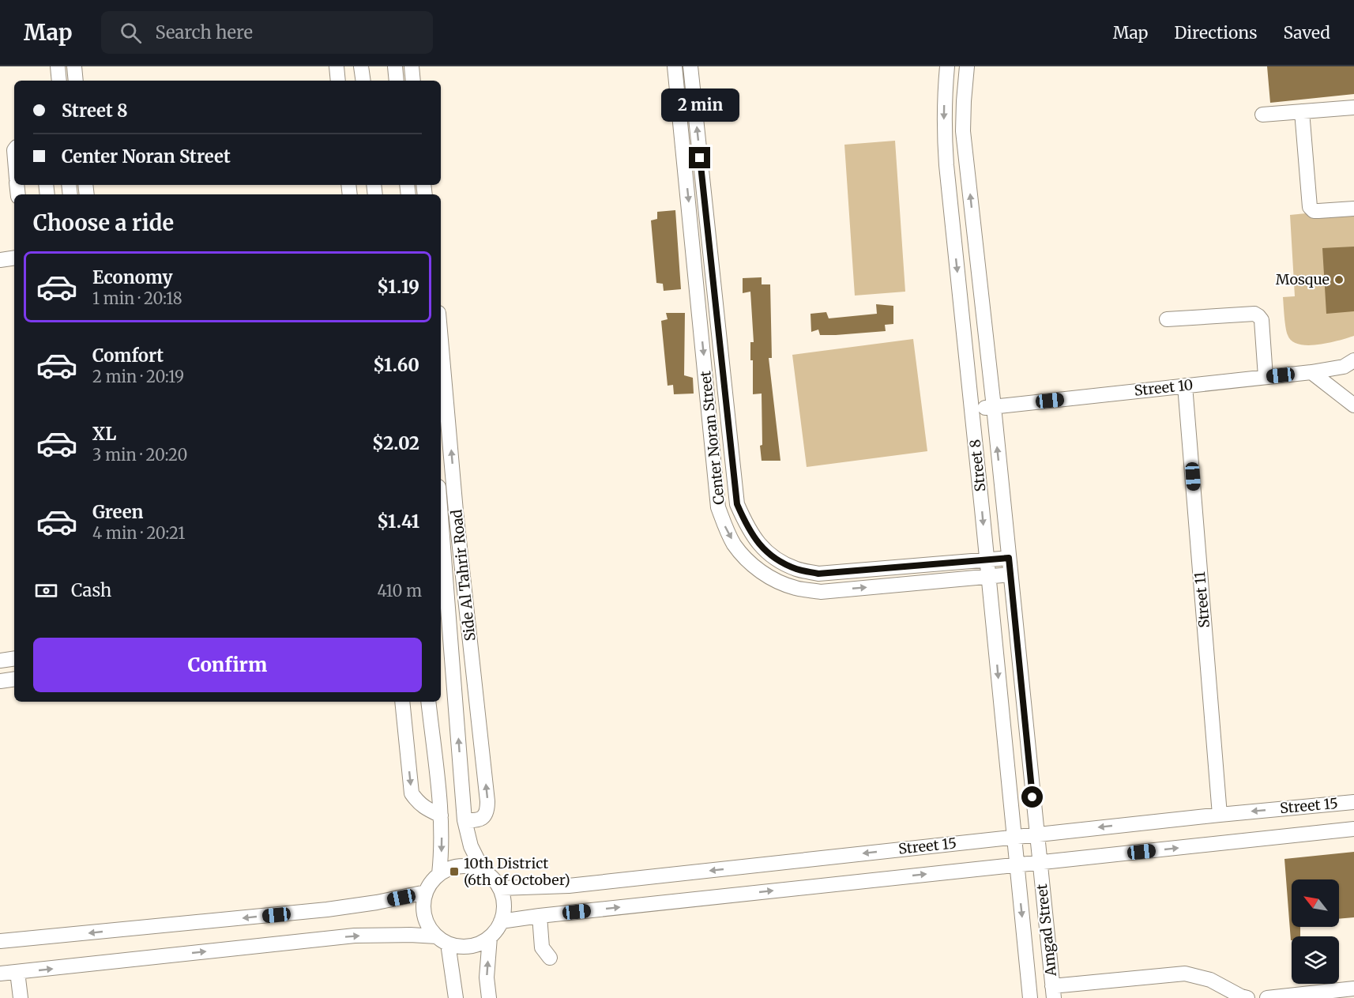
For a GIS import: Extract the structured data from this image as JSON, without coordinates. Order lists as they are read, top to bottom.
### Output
{
  "streets": {
    "street": [
      "Street 10",
      "Center Noran Street",
      "Street 8",
      "Side Al Tahrir Road",
      "Street 11",
      "Street 15",
      "Amgad Street"
    ]
  },
  "crossings": [
    ["Street 10", "Street 8"],
    ["Street 10", "Street 11"],
    ["Center Noran Street", "Street 8"],
    ["Street 8", "Street 15"],
    ["Street 8", "Amgad Street"],
    ["Street 11", "Street 15"],
    ["Street 15", "Amgad Street"]
  ],
  "places": {
    "other": ["Mosque"],
    "transit": ["10th District (6th of October)"]
  },
  "north": "top left",
  "page": {
    "header": "Map",
    "search": "Search here",
    "nav": ["Map", "Directions", "Saved"],
    "banner": ["Street 8", "Center Noran Street"],
    "bubble": "2 min",
    "heading": "Choose a ride",
    "list": [
      {
        "name": "Economy",
        "note": "1 min · 20:18",
        "value": "$1.19"
      },
      {
        "name": "Comfort",
        "note": "2 min · 20:19",
        "value": "$1.60"
      },
      {
        "name": "XL",
        "note": "3 min · 20:20",
        "value": "$2.02"
      },
      {
        "name": "Green",
        "note": "4 min · 20:21",
        "value": "$1.41"
      }
    ],
    "pay": ["Cash", "410 m"],
    "buttons": "Confirm"
  }
}
